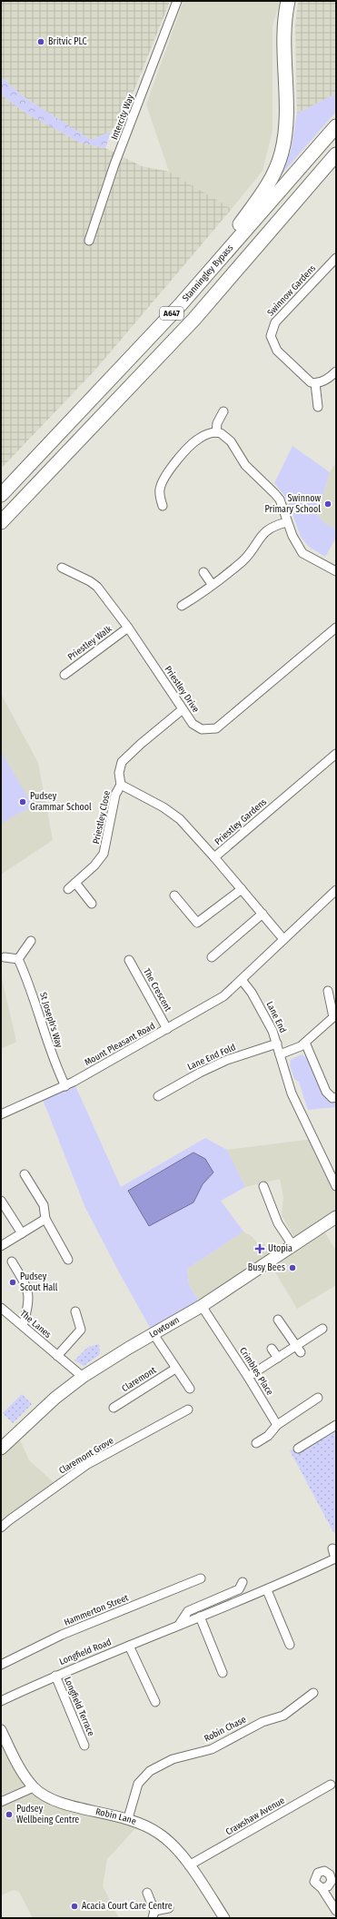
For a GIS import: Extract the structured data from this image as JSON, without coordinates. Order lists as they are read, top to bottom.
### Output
{
  "streets": {
    "highway": ["Stanningley Bypass", "A647"],
    "main road": ["Lowtown"],
    "street": [
      "Intercity Way",
      "Swinnow Gardens",
      "Priestley Walk",
      "Priestley Drive",
      "Priestley Close",
      "Priestley Gardens",
      "The Crescent",
      "Lane End",
      "St Joseph's Way",
      "Mount Pleasant Road",
      "Lane End Fold",
      "The Lanes",
      "Crimbles Place",
      "Claremont",
      "Claremont Grove",
      "Hammerton Street",
      "Longfield Road",
      "Longfield Terrace",
      "Robin Chase",
      "Robin Lane",
      "Crawshaw Avenue"
    ]
  },
  "crossings": [
    ["Priestley Walk", "Priestley Drive"],
    ["Priestley Drive", "Priestley Close"],
    ["The Crescent", "Mount Pleasant Road"],
    ["Lane End", "Mount Pleasant Road"],
    ["Lane End", "Lane End Fold"],
    ["St Joseph's Way", "Mount Pleasant Road"],
    ["The Lanes", "Lowtown"],
    ["Lowtown", "Crimbles Place"],
    ["Longfield Road", "Longfield Terrace"],
    ["Robin Chase", "Robin Lane"],
    ["Robin Lane", "Crawshaw Avenue"]
  ],
  "places": {
    "other": [
      "Britvic PLC",
      "Swinnow Primary School",
      "Pudsey Grammar School",
      "Busy Bees",
      "Pudsey Scout Hall",
      "Pudsey Wellbeing Centre",
      "Acacia Court Care Centre"
    ],
    "health": ["Utopia"]
  }
}
